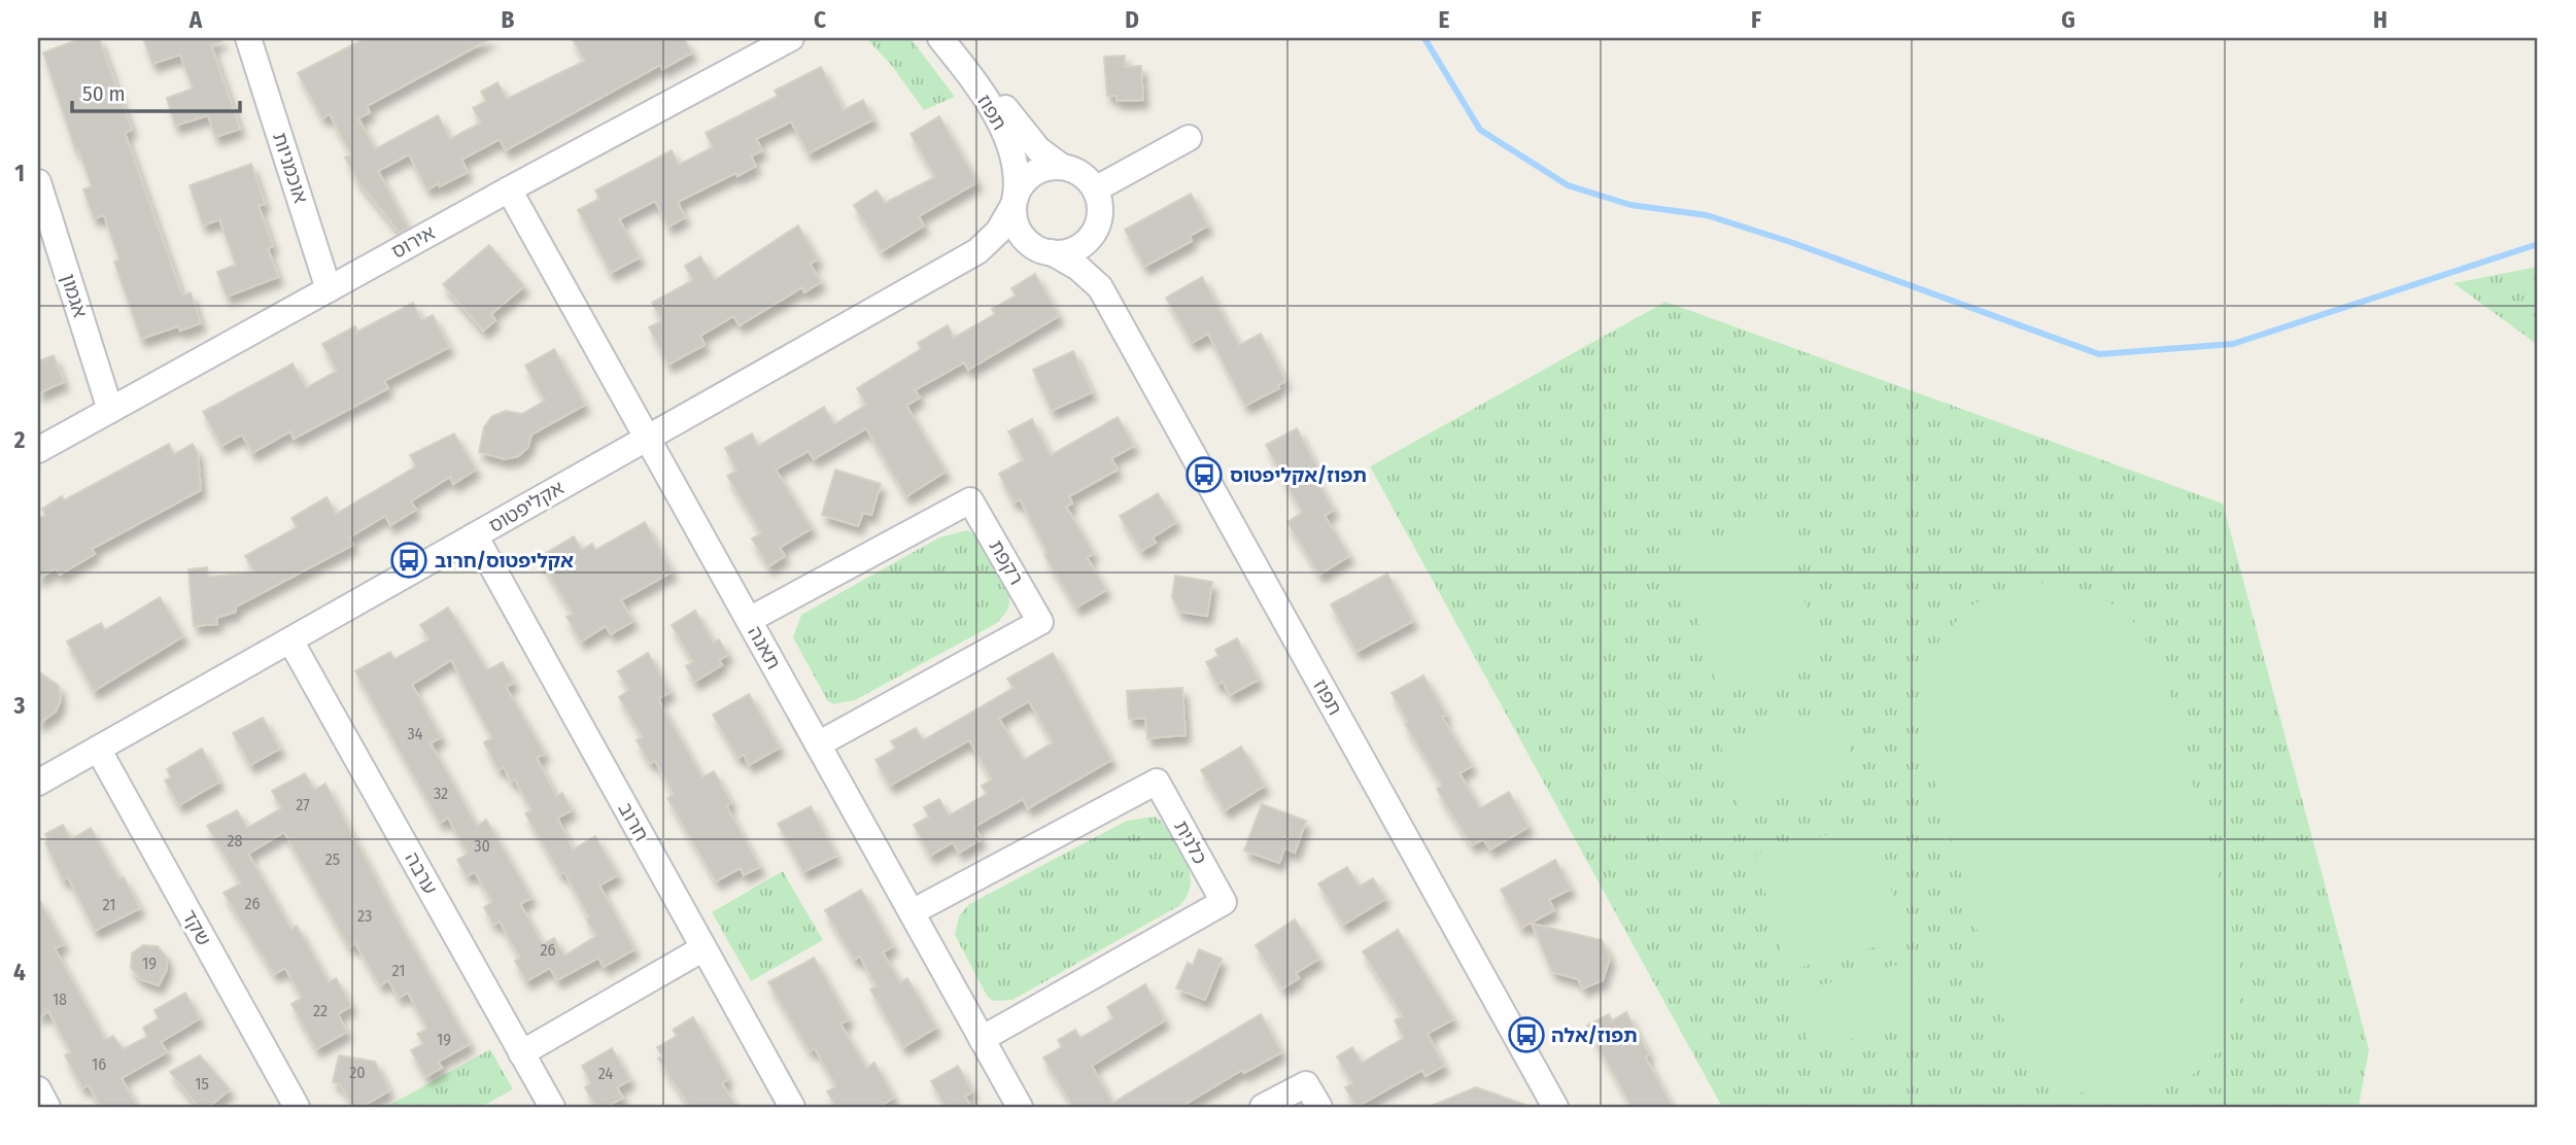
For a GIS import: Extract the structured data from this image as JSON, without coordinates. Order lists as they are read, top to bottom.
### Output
{
  "streets": {
    "street": [
      "תפוז",
      "אוכמניות",
      "אירוס",
      "אגמון",
      "אקליפטוס",
      "רקפת",
      "תאנה",
      "חרוב",
      "כלנית",
      "ערבה",
      "שקד"
    ]
  },
  "crossings": [
    ["תפוז", "אקליפטוס"],
    ["אוכמניות", "אירוס"],
    ["אירוס", "אגמון"],
    ["אירוס", "תאנה"],
    ["אקליפטוס", "תאנה"],
    ["אקליפטוס", "חרוב"],
    ["אקליפטוס", "ערבה"],
    ["אקליפטוס", "שקד"],
    ["רקפת", "תאנה"],
    ["תאנה", "כלנית"]
  ],
  "places": {
    "bus stop": ["תפוז/אקליפטוס", "אקליפטוס/חרוב", "תפוז/אלה"]
  },
  "house_numbers": [
    "34",
    "32",
    "27",
    "28",
    "30",
    "25",
    "26",
    "21",
    "23",
    "26",
    "19",
    "21",
    "18",
    "22",
    "19",
    "16",
    "20",
    "24",
    "15"
  ],
  "scale_bar": "50 m",
  "grid": {
    "columns": [
      "A",
      "B",
      "C",
      "D",
      "E",
      "F",
      "G",
      "H"
    ],
    "rows": [
      "1",
      "2",
      "3",
      "4"
    ]
  }
}
